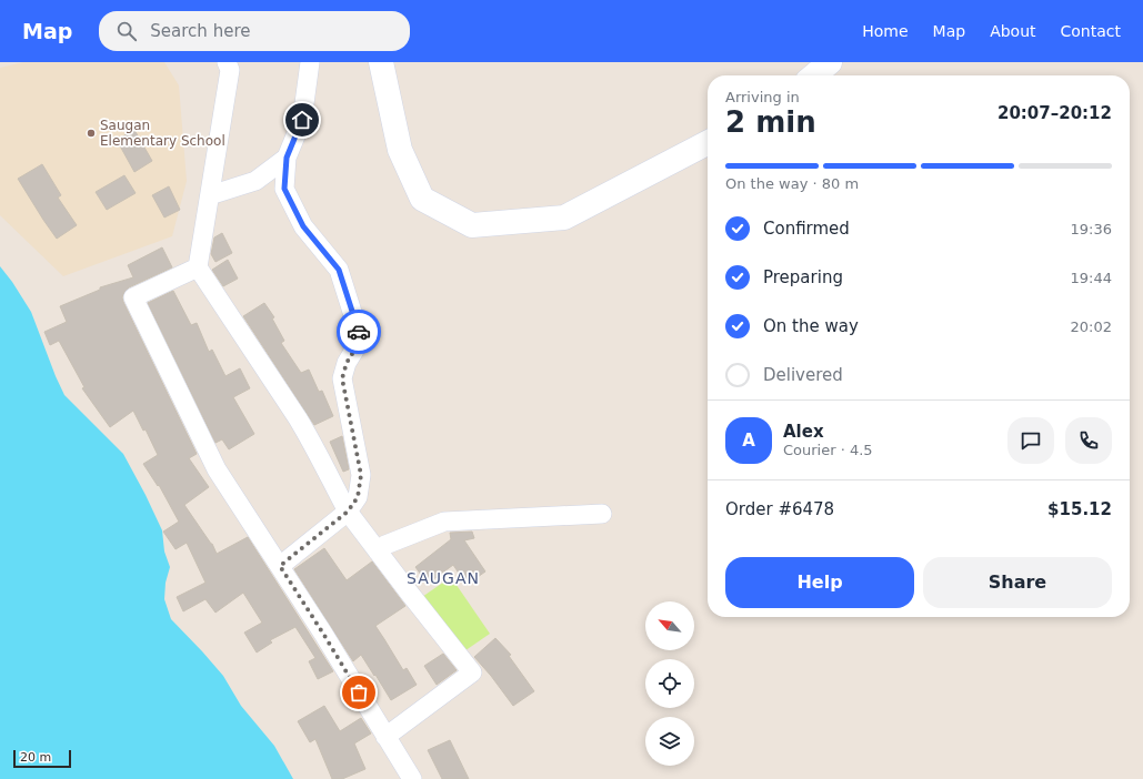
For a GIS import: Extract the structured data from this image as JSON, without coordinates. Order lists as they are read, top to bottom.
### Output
{
  "districts": ["SAUGAN"],
  "places": ["Saugan Elementary School"],
  "scale_bar": "20 m",
  "north": "top left",
  "page": {
    "header": "Map",
    "search": "Search here",
    "nav": [
      "Home",
      "Map",
      "About",
      "Contact"
    ],
    "heading": ["2 min", "Arriving in", "20:07–20:12"],
    "panel": [
      "Alex",
      "Courier · 4.5",
      "Order #6478",
      "$15.12"
    ],
    "bar": "On the way · 80 m",
    "list": [
      ["Confirmed", "19:36"],
      ["Preparing", "19:44"],
      ["On the way", "20:02"],
      "Delivered"
    ],
    "round": "A",
    "buttons": ["Help", "Share"],
    "scale": "20 m"
  }
}
